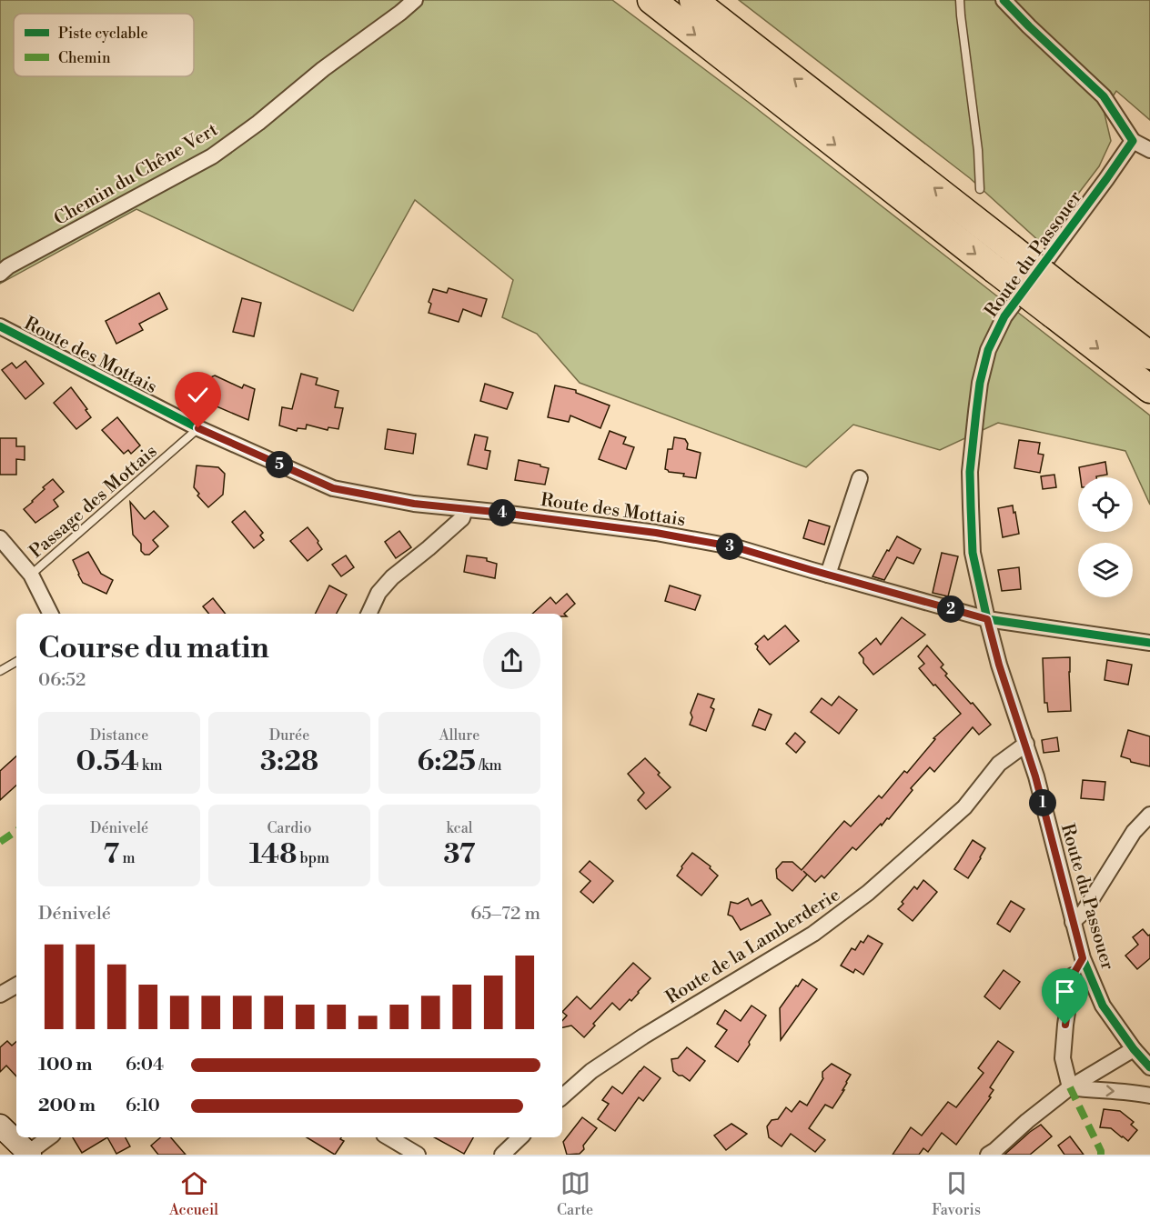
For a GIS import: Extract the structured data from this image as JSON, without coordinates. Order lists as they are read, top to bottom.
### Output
{
  "streets": {
    "street": [
      "Chemin du Chêne Vert",
      "Route du Passouer",
      "Route des Mottais",
      "Route de la Lamberderie"
    ],
    "lane": ["Passage des Mottais"]
  },
  "crossings": [
    ["Route du Passouer", "Route des Mottais"],
    ["Route du Passouer", "Route de la Lamberderie"],
    ["Route des Mottais", "Passage des Mottais"]
  ],
  "legend": ["Piste cyclable", "Chemin"],
  "page": {
    "pins": [
      "5",
      "4",
      "3",
      "2",
      "1"
    ],
    "heading": ["Course du matin", "06:52"],
    "stats": [
      ["Distance", "0.54 km"],
      ["Durée", "3:28"],
      ["Allure", "6:25 /km"],
      ["Dénivelé", "7 m"],
      ["Cardio", "148 bpm"],
      ["kcal", "37"]
    ],
    "chart": ["Dénivelé", "65–72 m"],
    "list": [
      {
        "name": "100 m",
        "note": "6:04"
      },
      {
        "name": "200 m",
        "note": "6:10"
      }
    ],
    "tabs": ["Accueil", "Carte", "Favoris"]
  }
}
